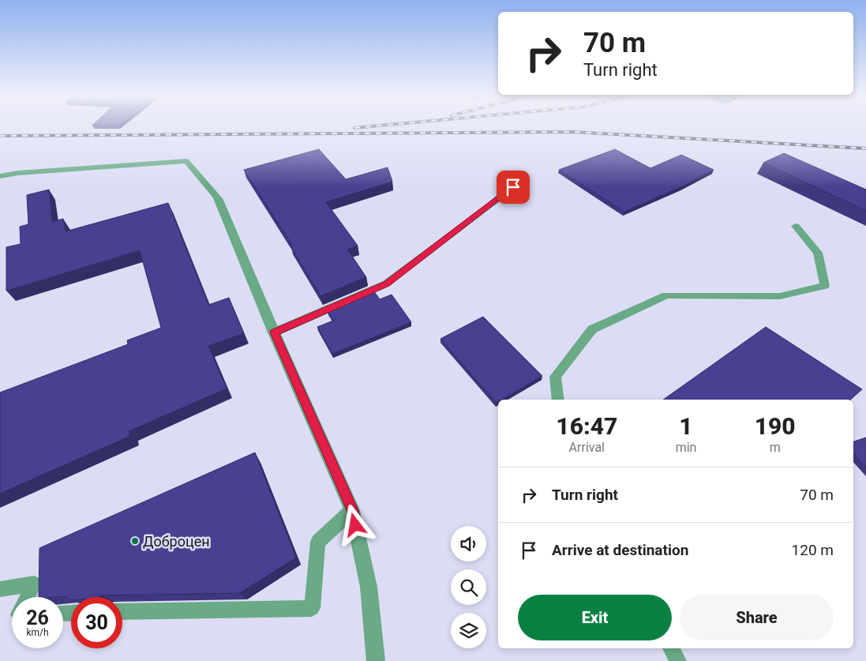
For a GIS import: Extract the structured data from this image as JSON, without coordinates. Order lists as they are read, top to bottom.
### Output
{
  "places": ["Доброцен"],
  "page": {
    "turn": ["70 m", "Turn right"],
    "eta": [
      "16:47",
      "Arrival",
      "1",
      "min",
      "190",
      "m"
    ],
    "list": [
      {
        "name": "Turn right",
        "value": "70 m"
      },
      {
        "name": "Arrive at destination",
        "value": "120 m"
      }
    ],
    "buttons": ["Exit", "Share"],
    "speed": "26 km/h",
    "limit": "30"
  }
}
